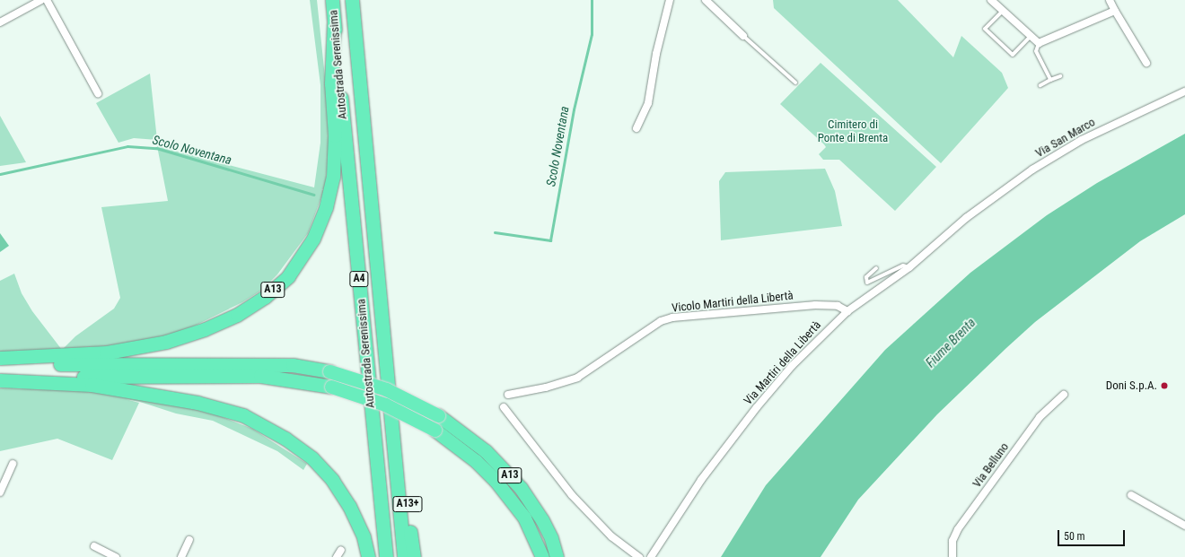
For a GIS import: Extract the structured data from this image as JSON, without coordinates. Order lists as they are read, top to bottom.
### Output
{
  "streets": {
    "highway": [
      "Autostrada Serenissima",
      "A4",
      "A13",
      "A13+"
    ],
    "street": [
      "Via San Marco",
      "Vicolo Martiri della Libertà",
      "Via Martiri della Libertà",
      "Via Belluno"
    ]
  },
  "crossings": [
    ["Autostrada Serenissima", "A13"],
    ["Autostrada Serenissima", "A13+"],
    ["Via San Marco", "Via Martiri della Libertà"],
    ["Vicolo Martiri della Libertà", "Via Martiri della Libertà"]
  ],
  "water": ["Scolo Noventana", "Fiume Brenta"],
  "parks": ["Cimitero di Ponte di Brenta"],
  "places": ["Doni S.p.A."],
  "scale_bar": "50 m"
}
